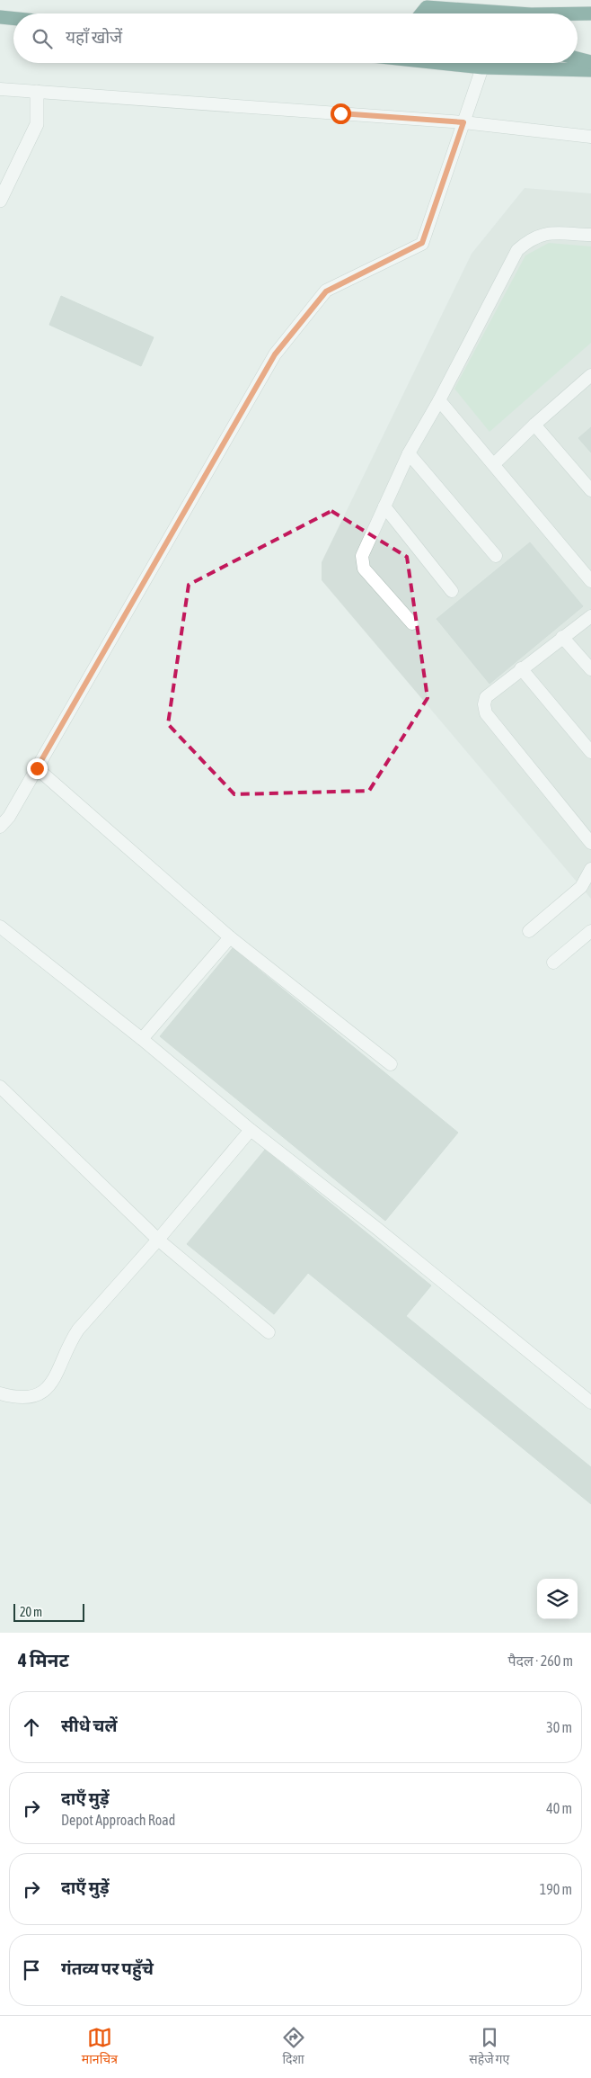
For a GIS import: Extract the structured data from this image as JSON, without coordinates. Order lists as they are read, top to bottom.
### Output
{
  "scale_bar": "20 m",
  "page": {
    "search": "यहाँ खोजें",
    "scale": "20 m",
    "heading": ["4 मिनट", "पैदल · 260 m"],
    "list": [
      ["सीधे चलें", "30 m"],
      ["दाएँ मुड़ें", "Depot Approach Road", "40 m"],
      ["दाएँ मुड़ें", "190 m"],
      "गंतव्य पर पहुँचे"
    ],
    "nav": ["मानचित्र", "दिशा", "सहेजे गए"]
  }
}
